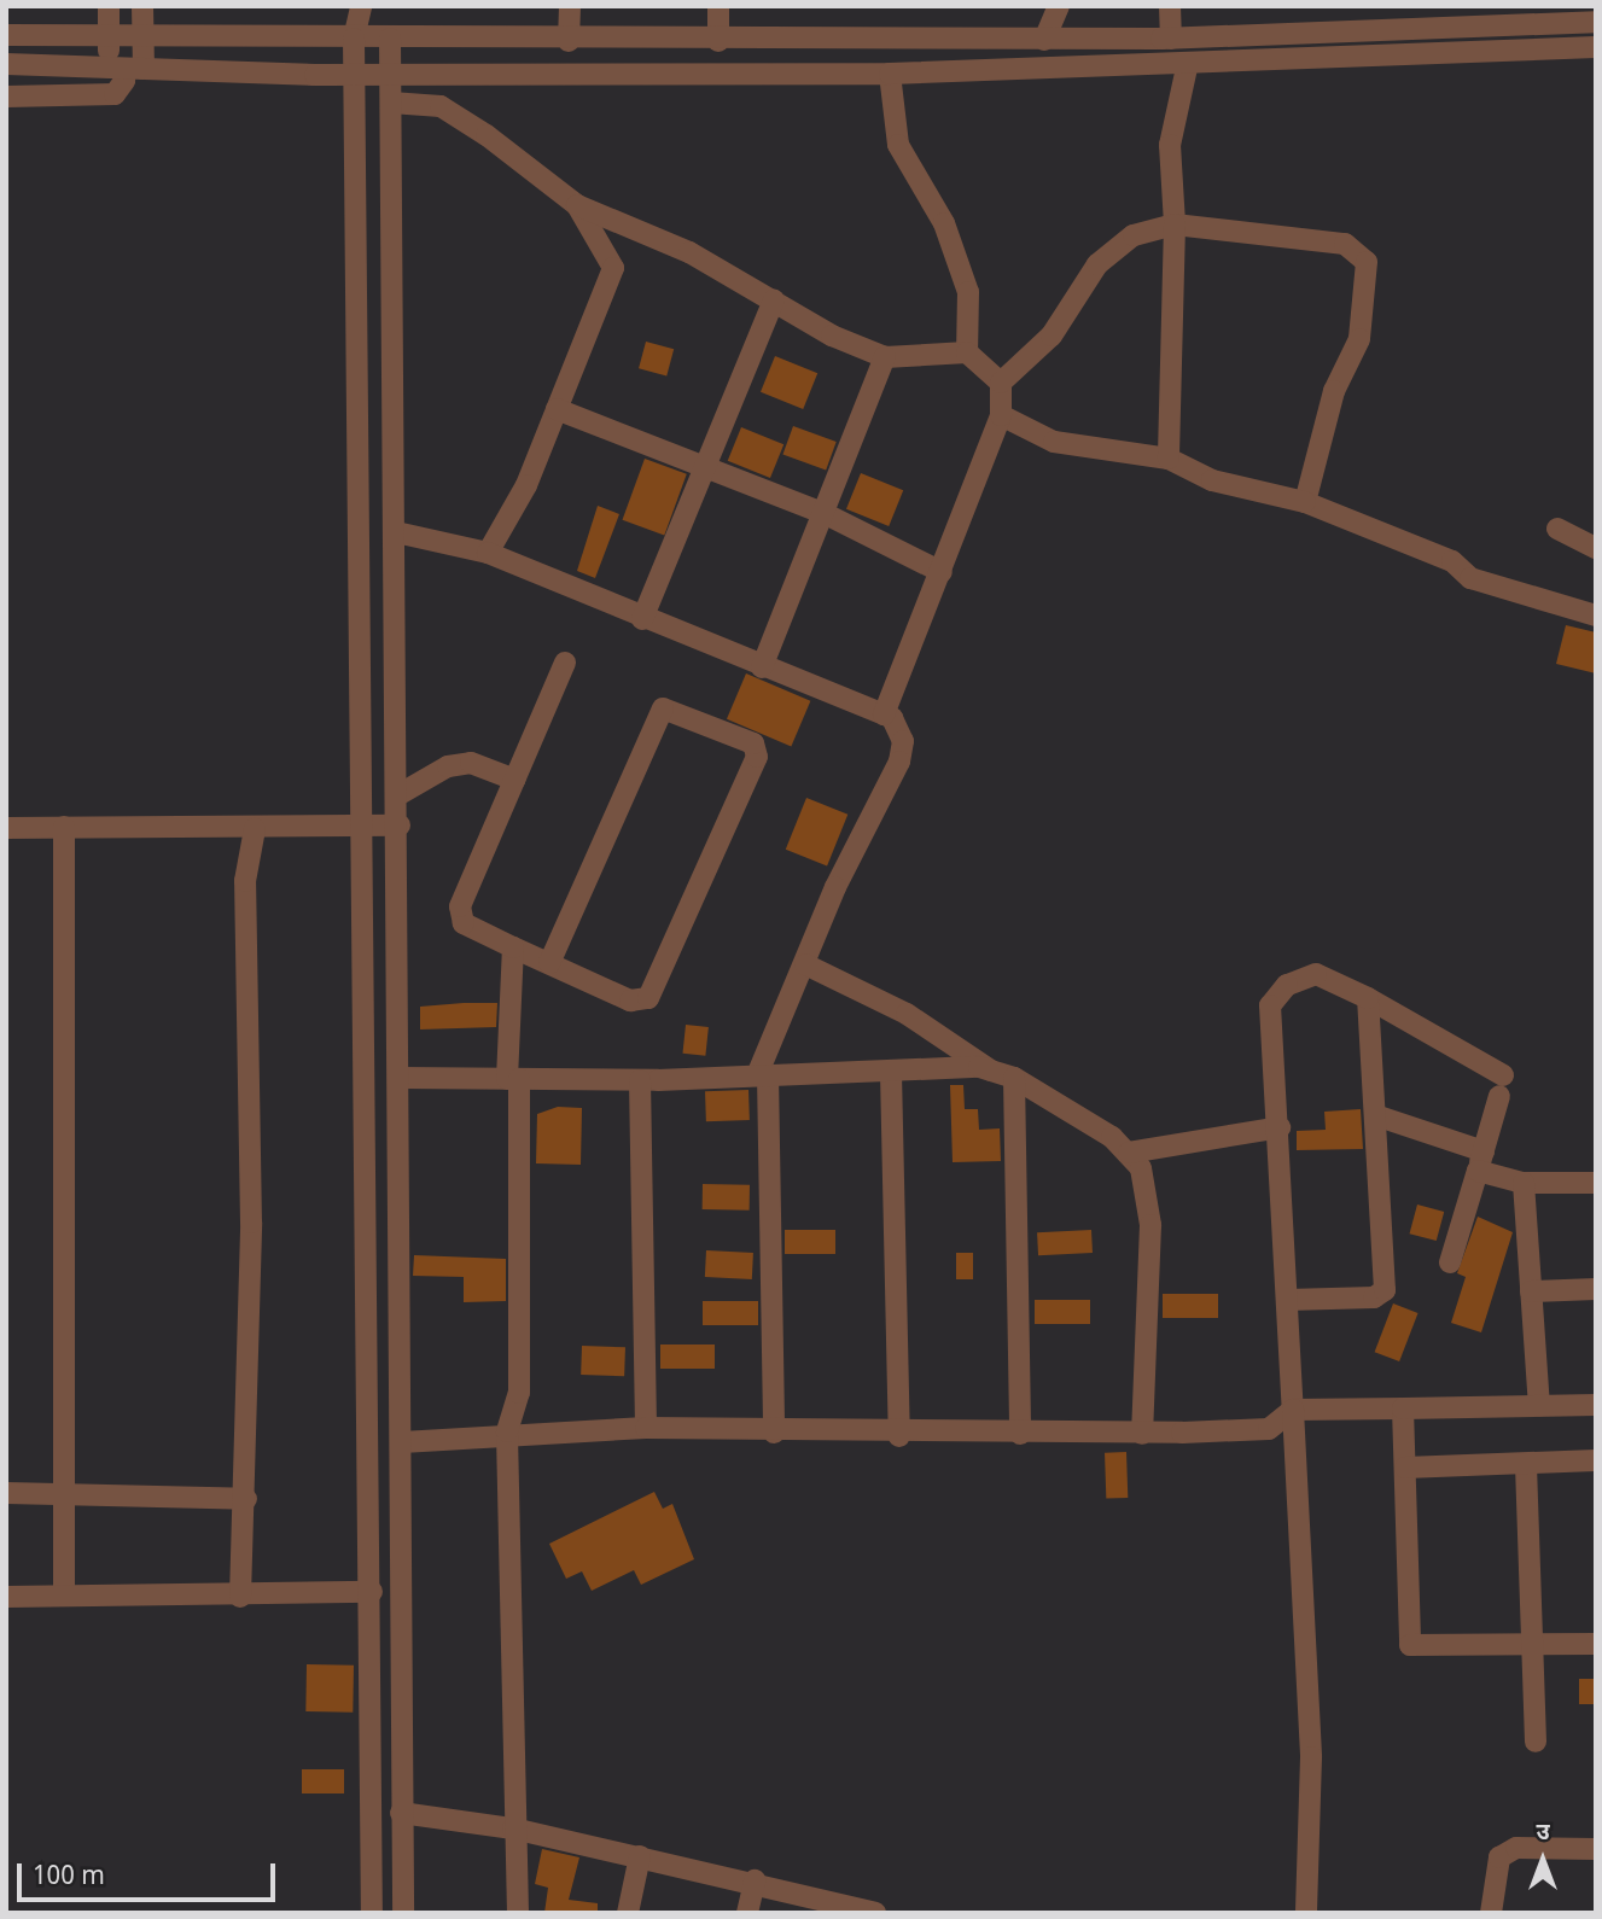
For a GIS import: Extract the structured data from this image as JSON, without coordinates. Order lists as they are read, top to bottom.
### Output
{
  "scale_bar": "100 m",
  "north": "top"
}
